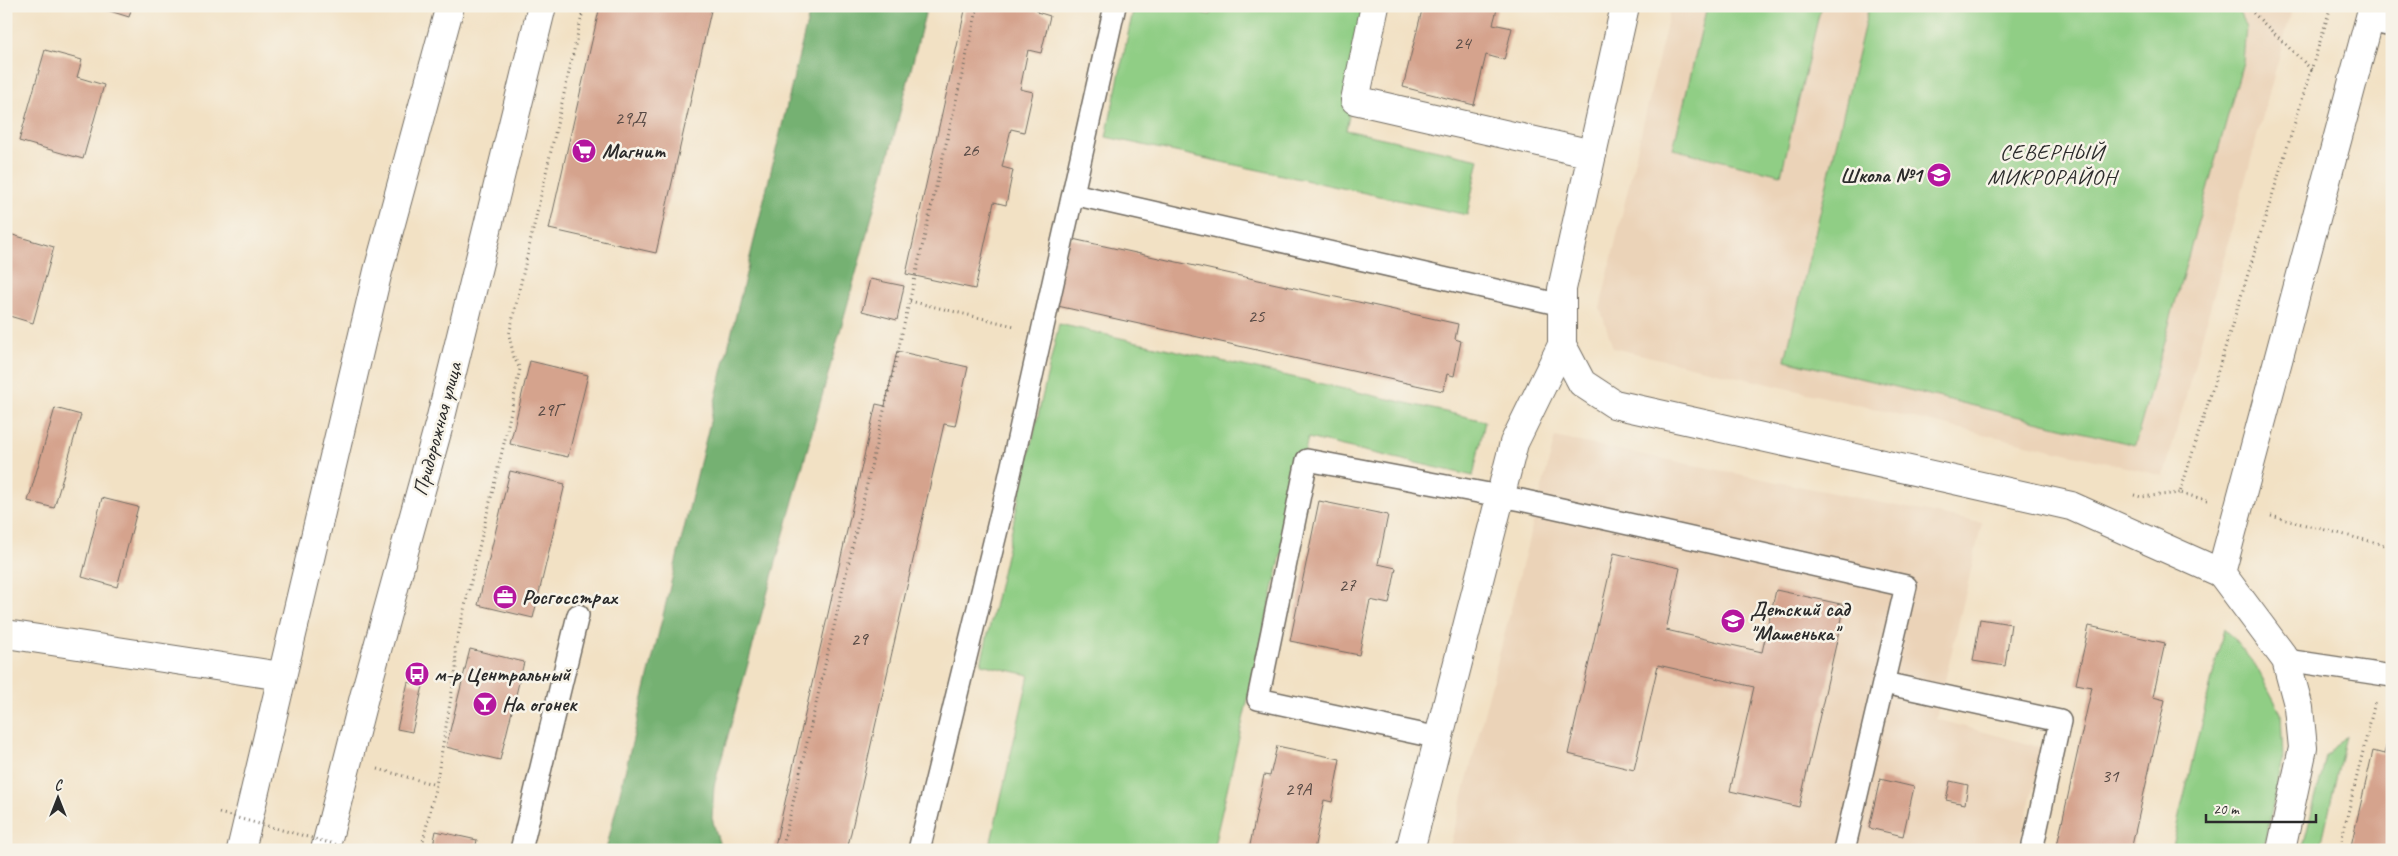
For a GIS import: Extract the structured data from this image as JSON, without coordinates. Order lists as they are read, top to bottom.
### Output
{
  "streets": {
    "street": ["Придорожная улица"]
  },
  "districts": ["СЕВЕРНЫЙ МИКРОРАЙОН"],
  "places": {
    "supermarket": ["Магнит"],
    "school or university": ["Школа №1", "Детский сад \"Машенька\""],
    "office": ["Росгосстрах"],
    "bus stop": ["м-р Центральный"],
    "bar": ["На огонек"]
  },
  "house_numbers": [
    "24",
    "29Д",
    "26",
    "25",
    "29Г",
    "27",
    "29",
    "31",
    "29А"
  ],
  "scale_bar": "20 m",
  "north": "top"
}
